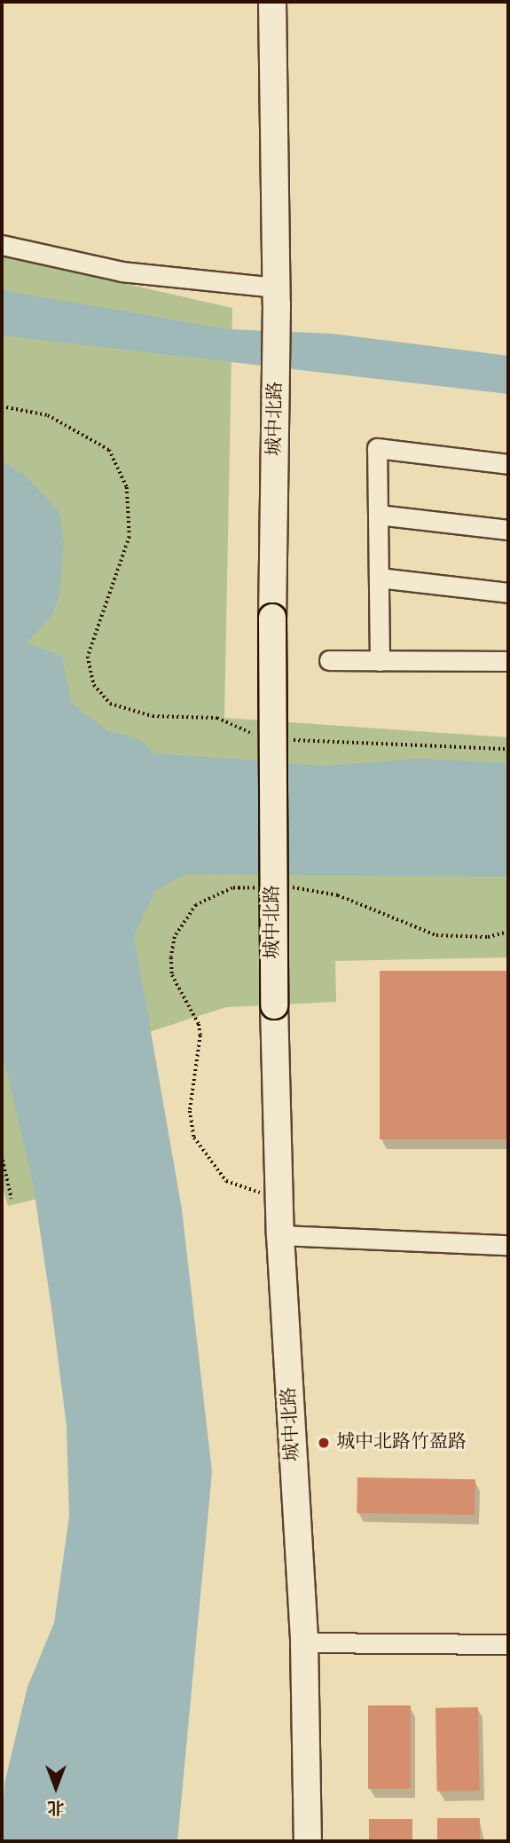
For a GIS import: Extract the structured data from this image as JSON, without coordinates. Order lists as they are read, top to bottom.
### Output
{
  "streets": {
    "street": ["城中北路"]
  },
  "places": ["城中北路竹盈路"],
  "north": "bottom"
}
